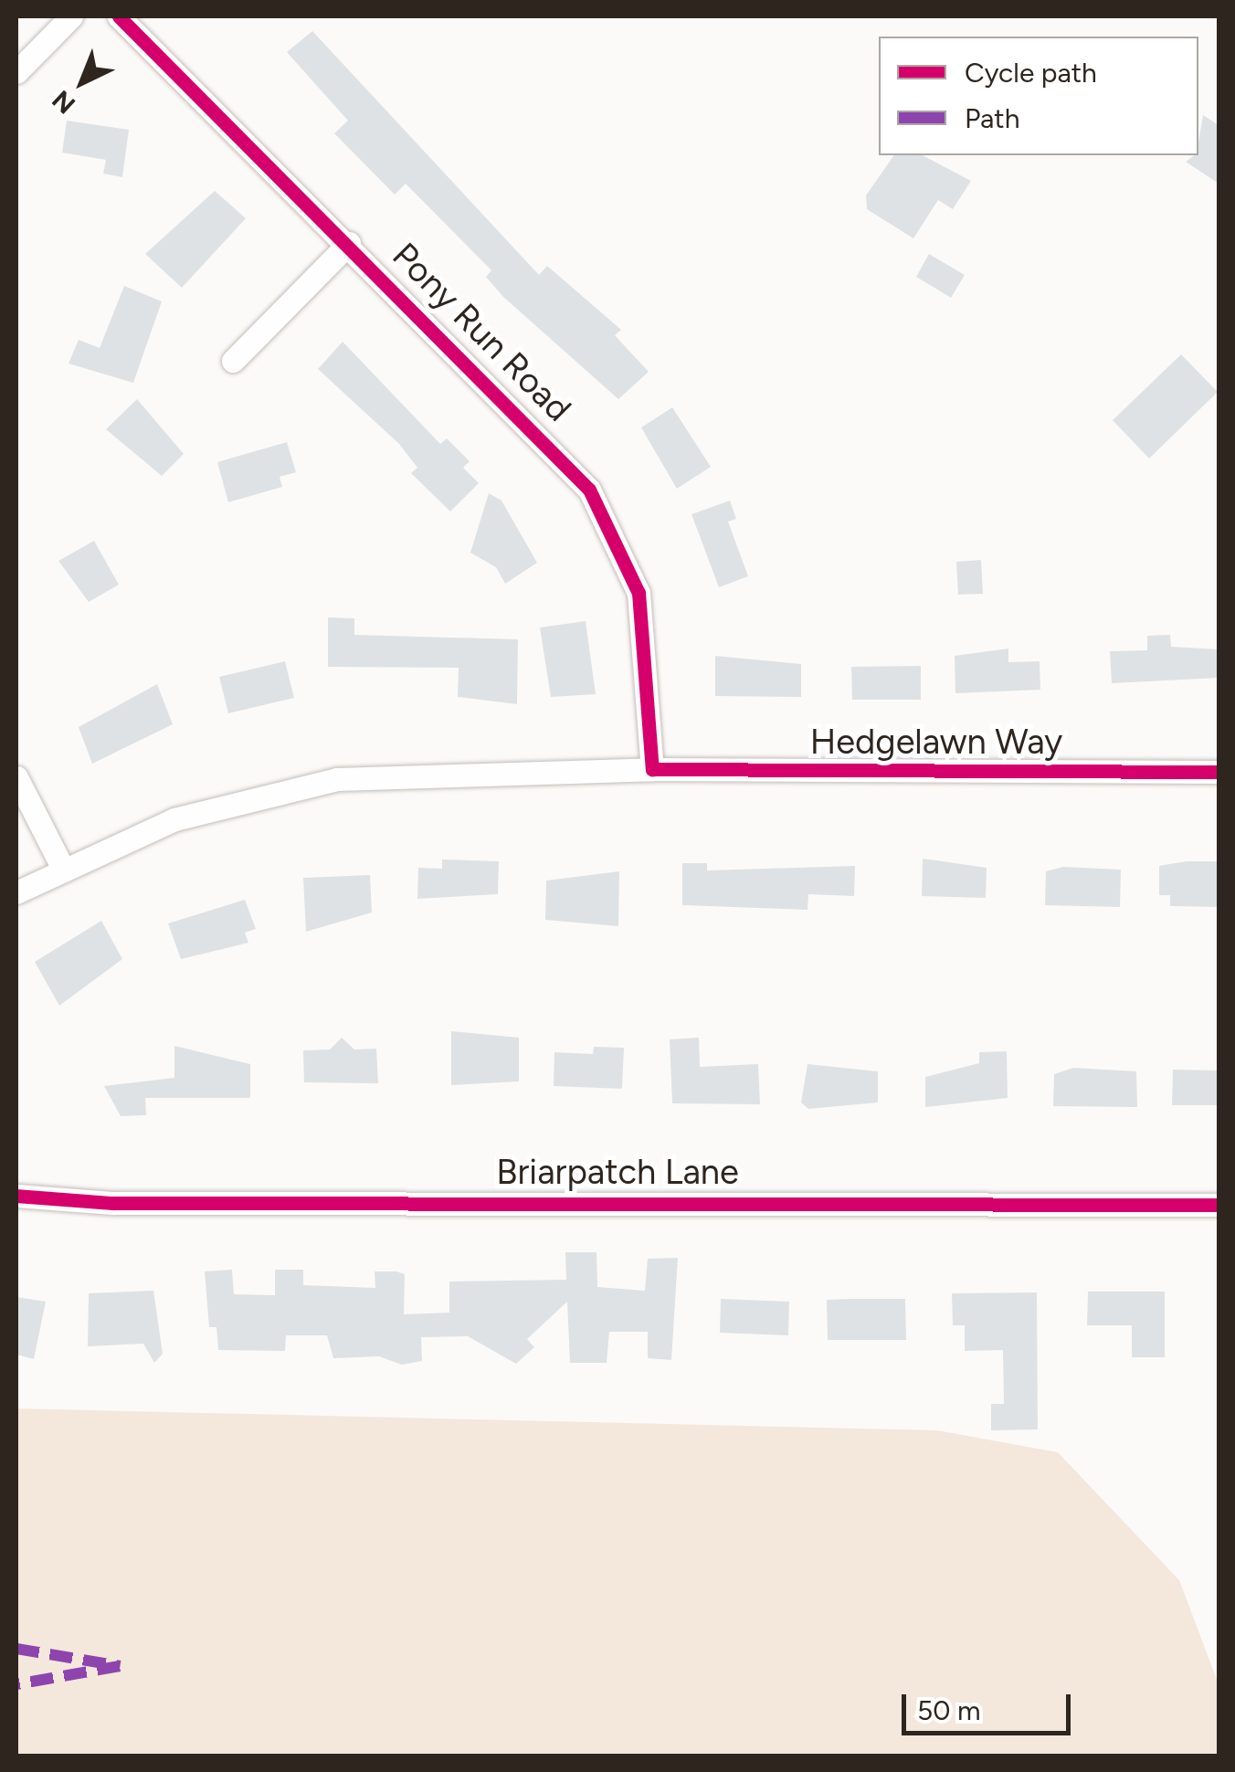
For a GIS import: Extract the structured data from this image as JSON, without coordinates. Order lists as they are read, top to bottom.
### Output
{
  "streets": {
    "street": ["Pony Run Road", "Hedgelawn Way", "Briarpatch Lane"]
  },
  "crossings": [
    ["Pony Run Road", "Hedgelawn Way"]
  ],
  "legend": ["Cycle path", "Path"],
  "scale_bar": "50 m",
  "north": "bottom left"
}
